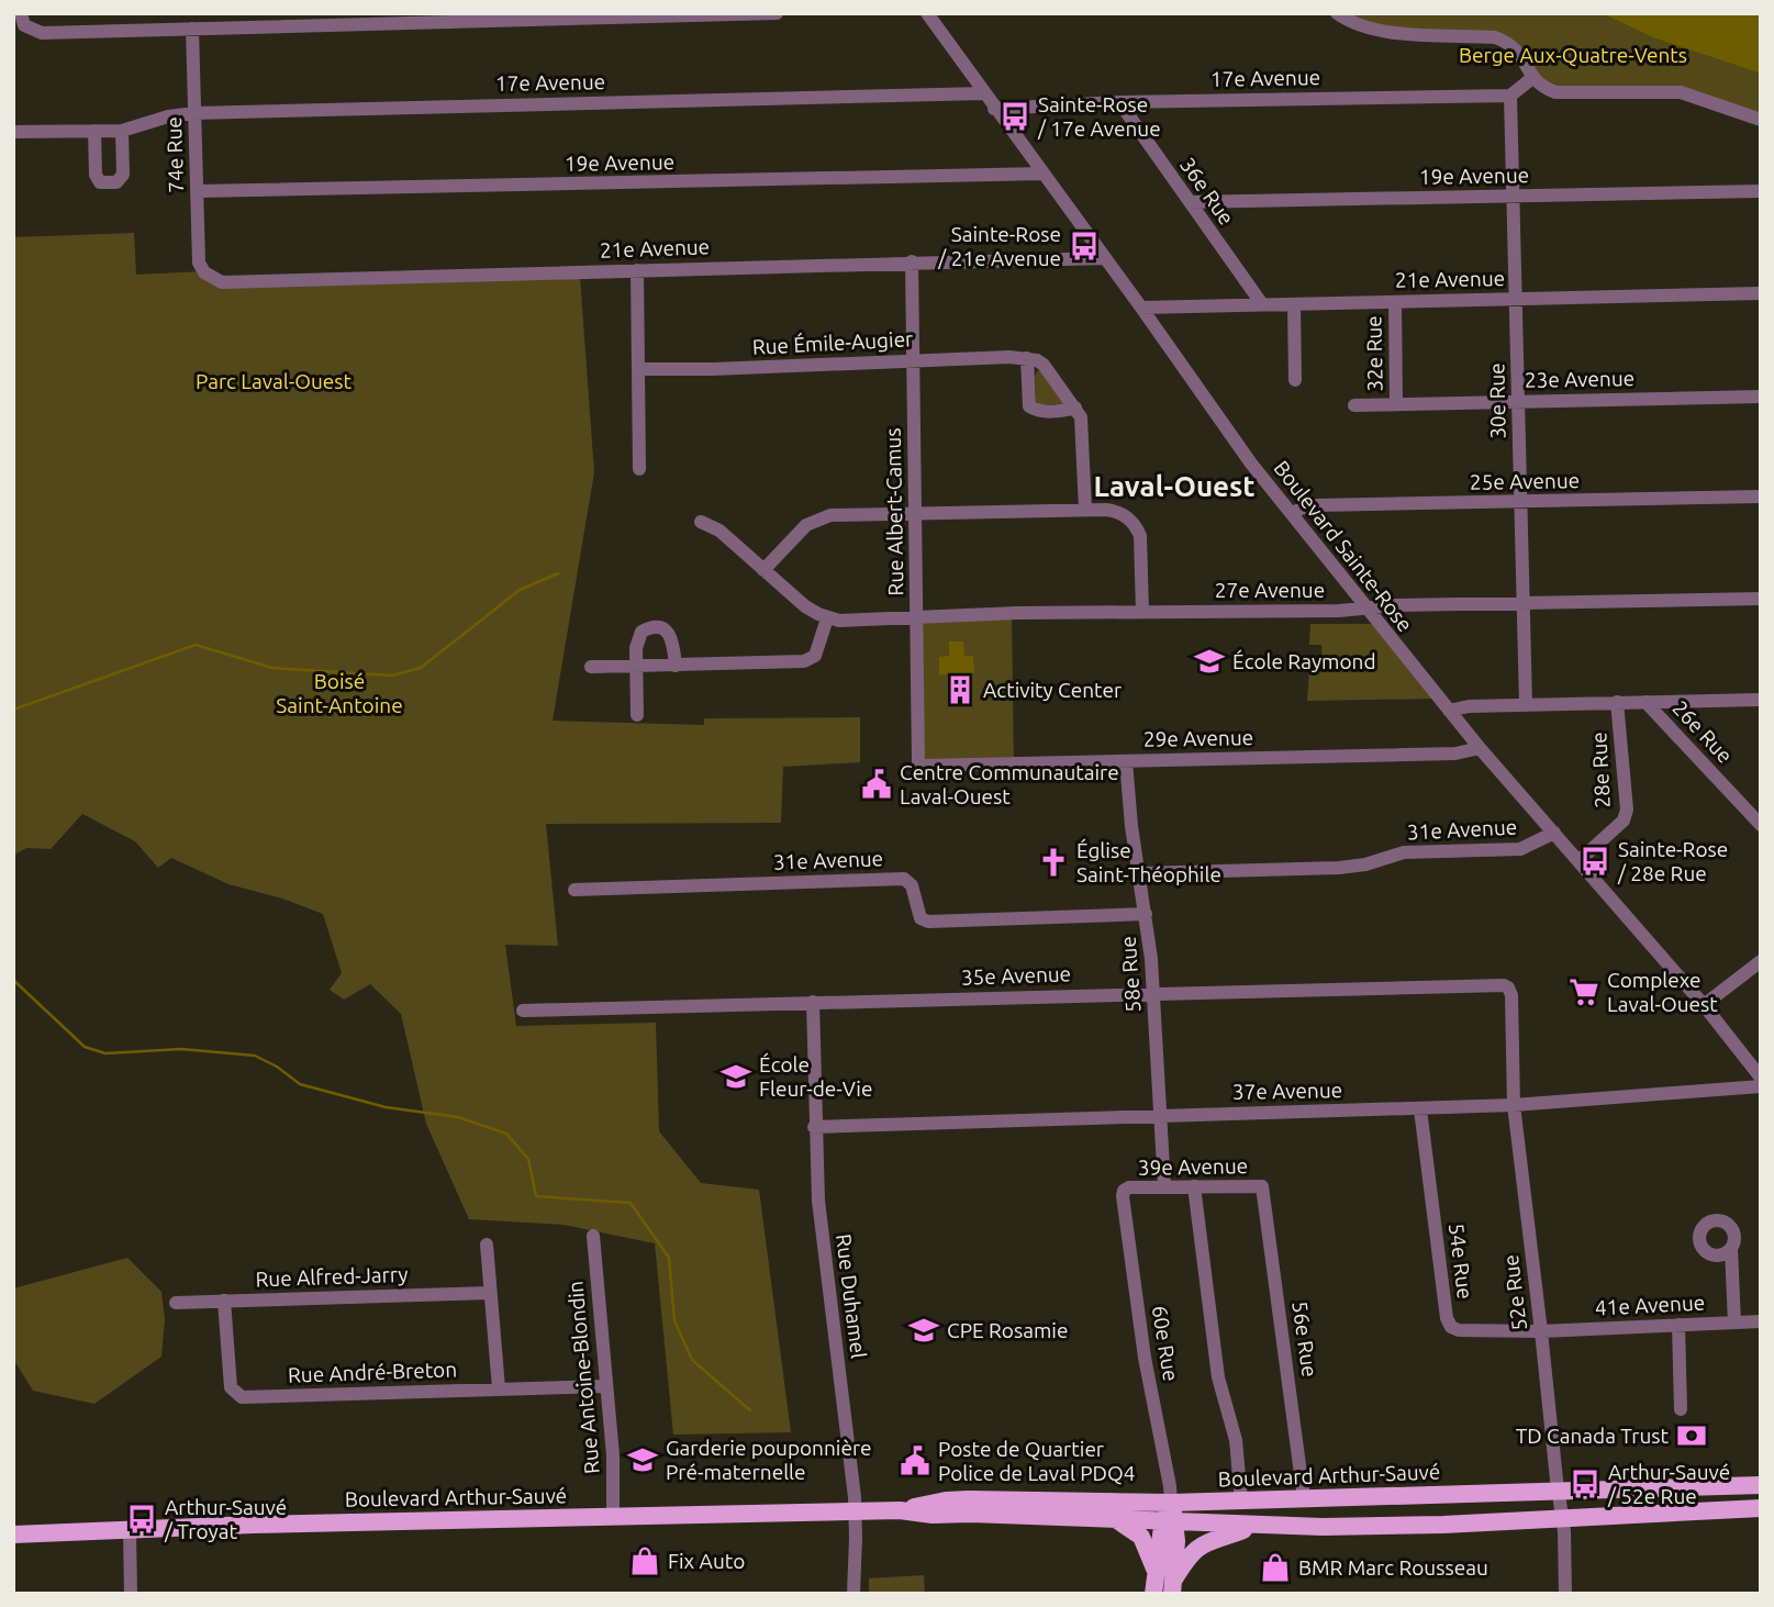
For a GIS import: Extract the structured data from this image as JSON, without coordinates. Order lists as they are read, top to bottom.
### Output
{
  "streets": {
    "main road": ["Boulevard Arthur-Sauvé"],
    "street": [
      "17e Avenue",
      "74e Rue",
      "19e Avenue",
      "36e Rue",
      "21e Avenue",
      "Rue Émile-Augier",
      "32e Rue",
      "23e Avenue",
      "30e Rue",
      "25e Avenue",
      "Rue Albert-Camus",
      "Boulevard Sainte-Rose",
      "27e Avenue",
      "26e Rue",
      "29e Avenue",
      "28e Rue",
      "31e Avenue",
      "58e Rue",
      "35e Avenue",
      "37e Avenue",
      "39e Avenue",
      "54e Rue",
      "Rue Alfred-Jarry",
      "52e Rue",
      "Rue Duhamel",
      "41e Avenue",
      "56e Rue",
      "60e Rue",
      "Rue André-Breton",
      "Rue Antoine-Blondin"
    ]
  },
  "crossings": [
    ["17e Avenue", "74e Rue"],
    ["17e Avenue", "36e Rue"],
    ["17e Avenue", "30e Rue"],
    ["17e Avenue", "Boulevard Sainte-Rose"],
    ["74e Rue", "19e Avenue"],
    ["74e Rue", "21e Avenue"],
    ["19e Avenue", "36e Rue"],
    ["19e Avenue", "30e Rue"],
    ["19e Avenue", "Boulevard Sainte-Rose"],
    ["36e Rue", "21e Avenue"],
    ["21e Avenue", "32e Rue"],
    ["21e Avenue", "30e Rue"],
    ["21e Avenue", "Rue Albert-Camus"],
    ["21e Avenue", "Boulevard Sainte-Rose"],
    ["Rue Émile-Augier", "Rue Albert-Camus"],
    ["32e Rue", "23e Avenue"],
    ["23e Avenue", "30e Rue"],
    ["30e Rue", "25e Avenue"],
    ["30e Rue", "27e Avenue"],
    ["25e Avenue", "Boulevard Sainte-Rose"],
    ["Rue Albert-Camus", "27e Avenue"],
    ["Rue Albert-Camus", "29e Avenue"],
    ["Boulevard Sainte-Rose", "27e Avenue"],
    ["Boulevard Sainte-Rose", "29e Avenue"],
    ["Boulevard Sainte-Rose", "28e Rue"],
    ["Boulevard Sainte-Rose", "31e Avenue"],
    ["29e Avenue", "58e Rue"],
    ["31e Avenue", "58e Rue"],
    ["58e Rue", "35e Avenue"],
    ["58e Rue", "37e Avenue"],
    ["58e Rue", "39e Avenue"],
    ["35e Avenue", "52e Rue"],
    ["35e Avenue", "Rue Duhamel"],
    ["37e Avenue", "54e Rue"],
    ["37e Avenue", "52e Rue"],
    ["37e Avenue", "Rue Duhamel"],
    ["39e Avenue", "56e Rue"],
    ["39e Avenue", "60e Rue"],
    ["54e Rue", "52e Rue"],
    ["54e Rue", "41e Avenue"],
    ["Rue Alfred-Jarry", "Rue André-Breton"],
    ["52e Rue", "41e Avenue"],
    ["52e Rue", "Boulevard Arthur-Sauvé"],
    ["Rue Duhamel", "Boulevard Arthur-Sauvé"],
    ["56e Rue", "Boulevard Arthur-Sauvé"],
    ["60e Rue", "Boulevard Arthur-Sauvé"],
    ["Rue André-Breton", "Rue Antoine-Blondin"],
    ["Rue Antoine-Blondin", "Boulevard Arthur-Sauvé"]
  ],
  "districts": ["Laval-Ouest"],
  "parks": ["Berge Aux-Quatre-Vents", "Parc Laval-Ouest", "Boisé Saint-Antoine"],
  "places": {
    "bus stop": [
      "Sainte-Rose / 17e Avenue",
      "Sainte-Rose / 21e Avenue",
      "Sainte-Rose / 28e Rue",
      "Arthur-Sauvé / 52e Rue",
      "Arthur-Sauvé / Troyat"
    ],
    "school or university": [
      "École Raymond",
      "École Fleur-de-Vie",
      "CPE Rosamie",
      "Garderie pouponnière Pré-maternelle"
    ],
    "building": ["Activity Center"],
    "public building": ["Centre Communautaire Laval-Ouest", "Poste de Quartier Police de Laval PDQ4"],
    "church": ["Église Saint-Théophile"],
    "supermarket": ["Complexe Laval-Ouest"],
    "bank": ["TD Canada Trust"],
    "shop": ["Fix Auto", "BMR Marc Rousseau"]
  }
}
